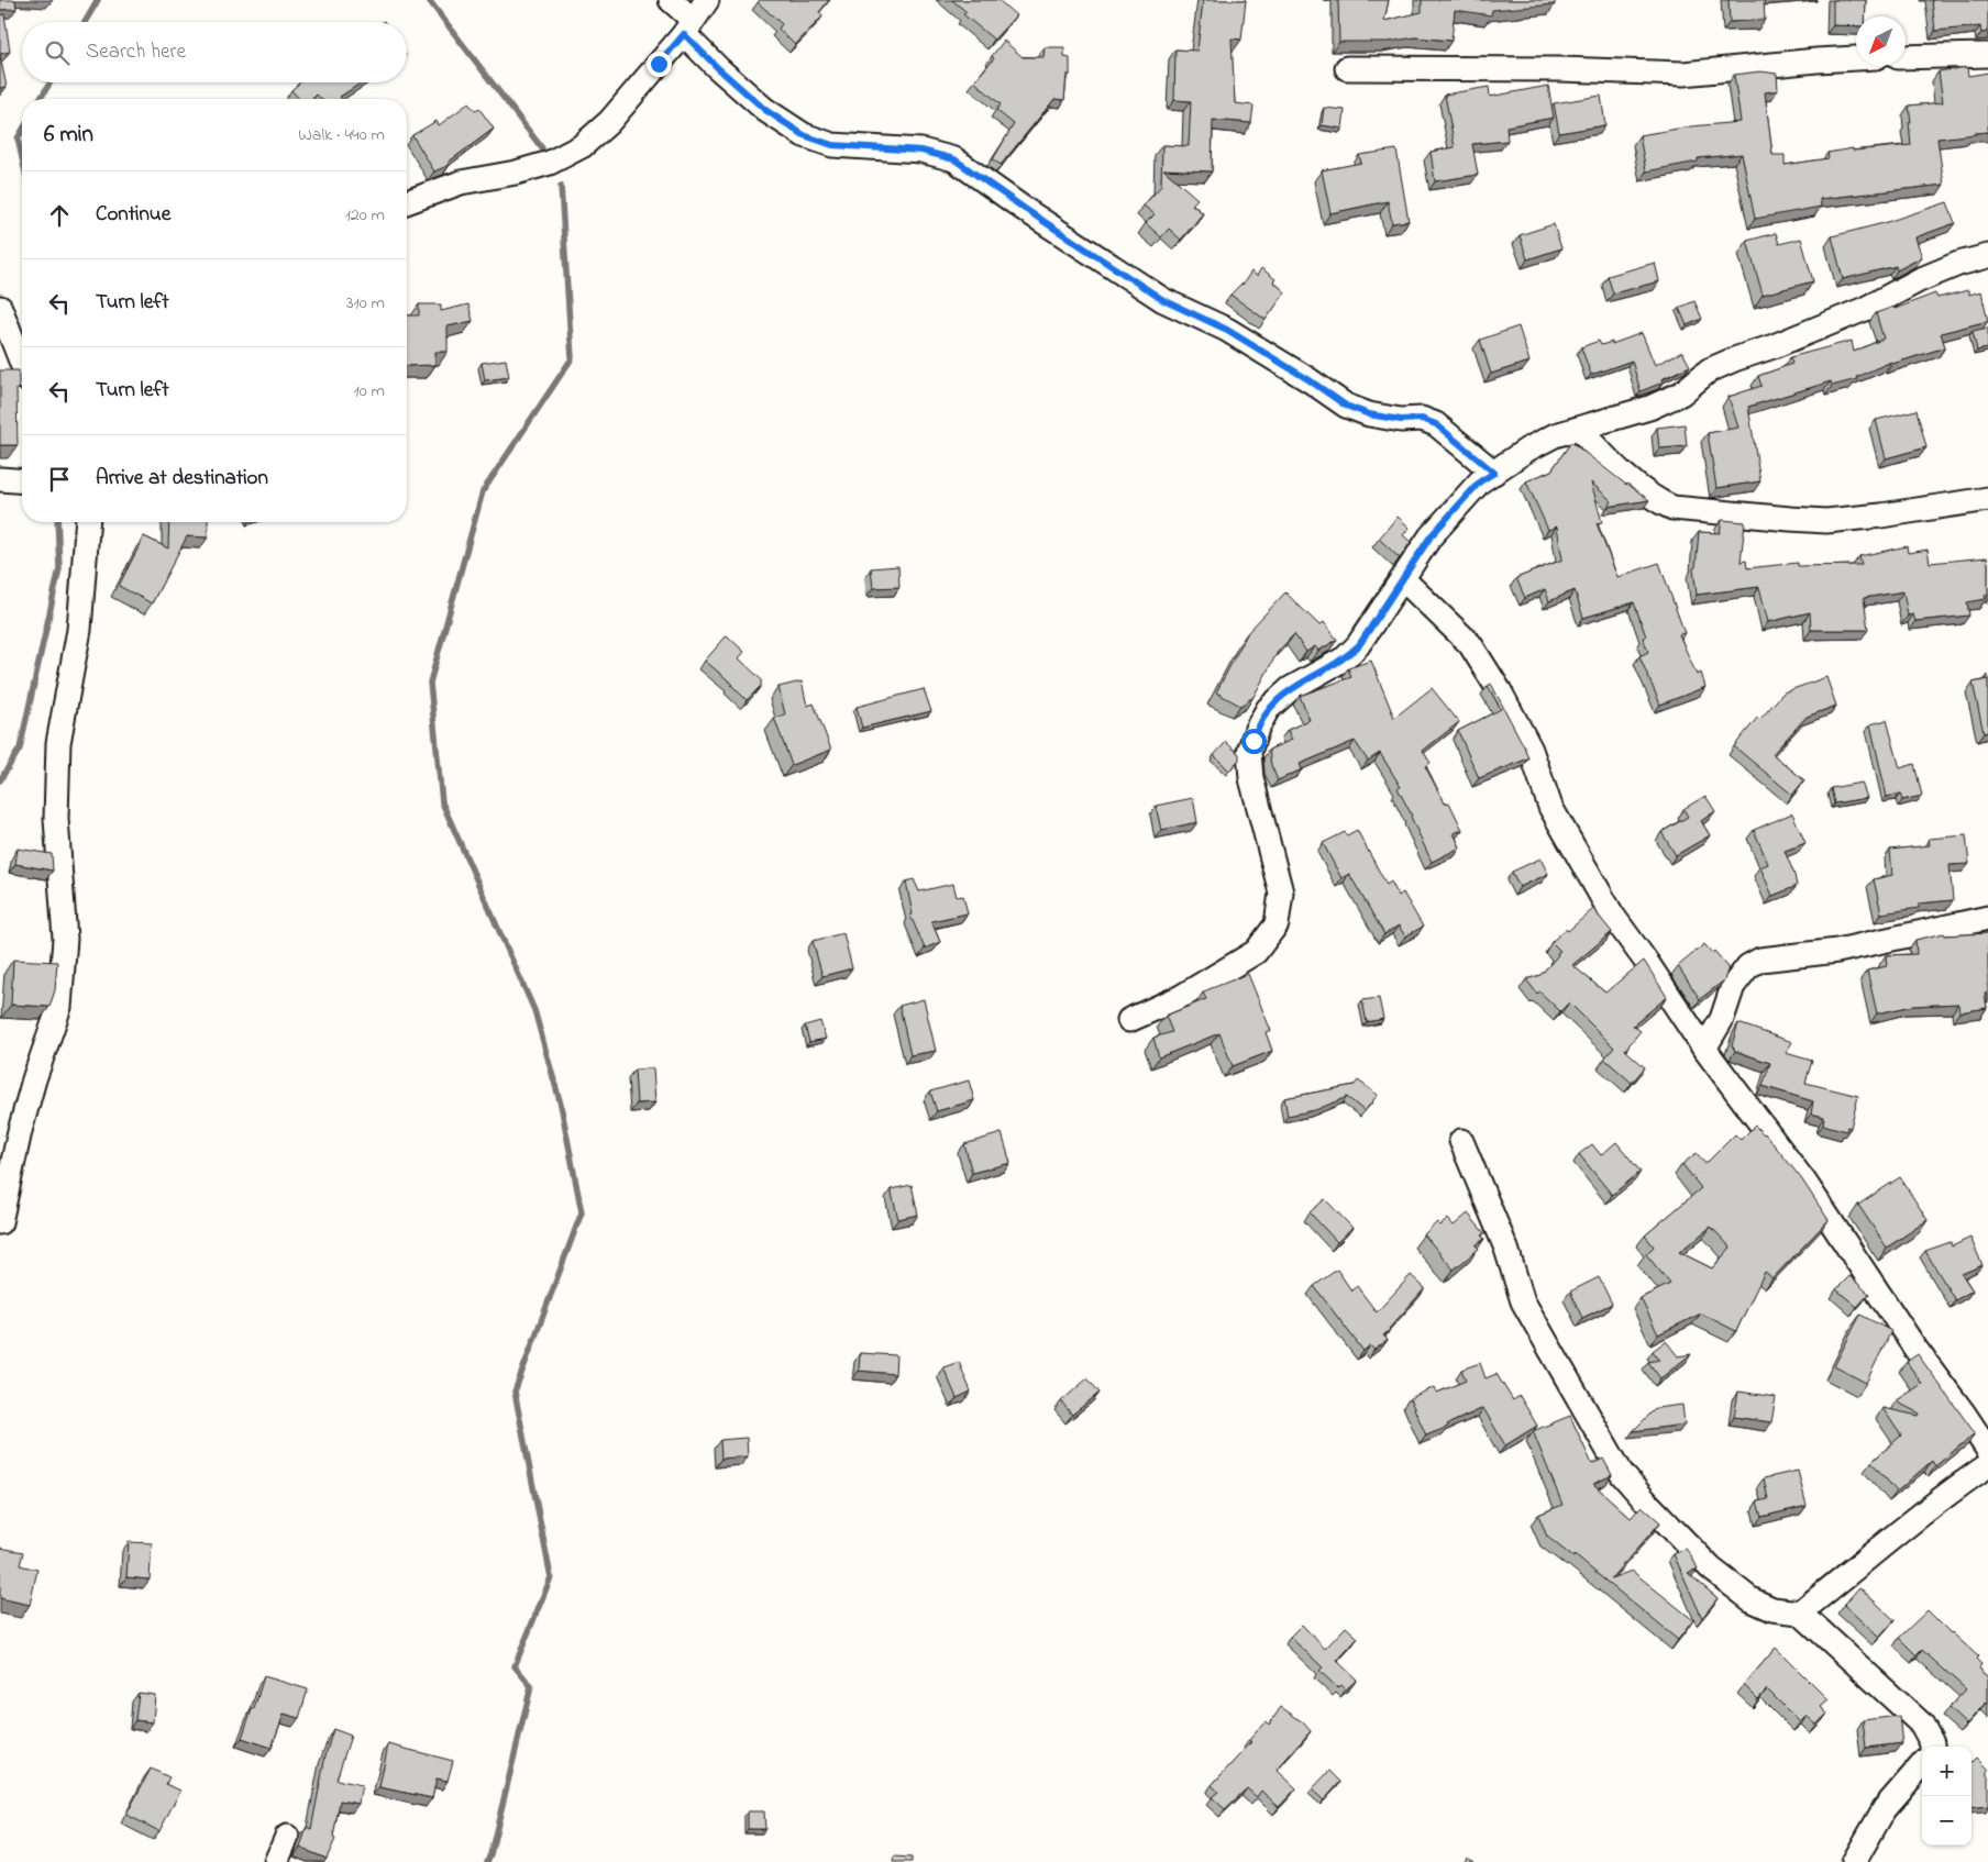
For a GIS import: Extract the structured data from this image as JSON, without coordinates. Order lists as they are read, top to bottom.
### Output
{
  "north": "bottom left",
  "page": {
    "search": "Search here",
    "heading": ["6 min", "Walk · 440 m"],
    "list": [
      ["Continue", "120 m"],
      ["Turn left", "310 m"],
      ["Turn left", "10 m"],
      "Arrive at destination"
    ],
    "map_buttons": ["+", "−"]
  }
}
